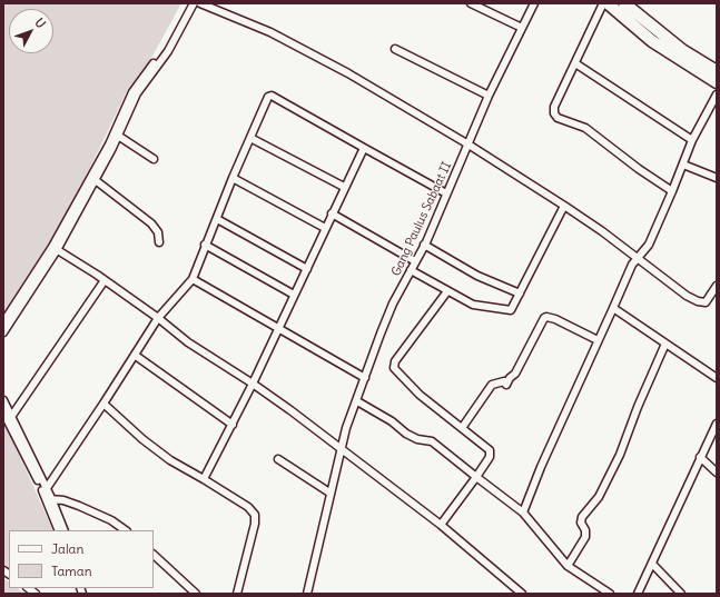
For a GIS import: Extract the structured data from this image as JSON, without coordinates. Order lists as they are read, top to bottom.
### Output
{
  "streets": {
    "street": ["Gang Paulus Sabaat II"]
  },
  "legend": ["Jalan", "Taman"],
  "north": "top right"
}
